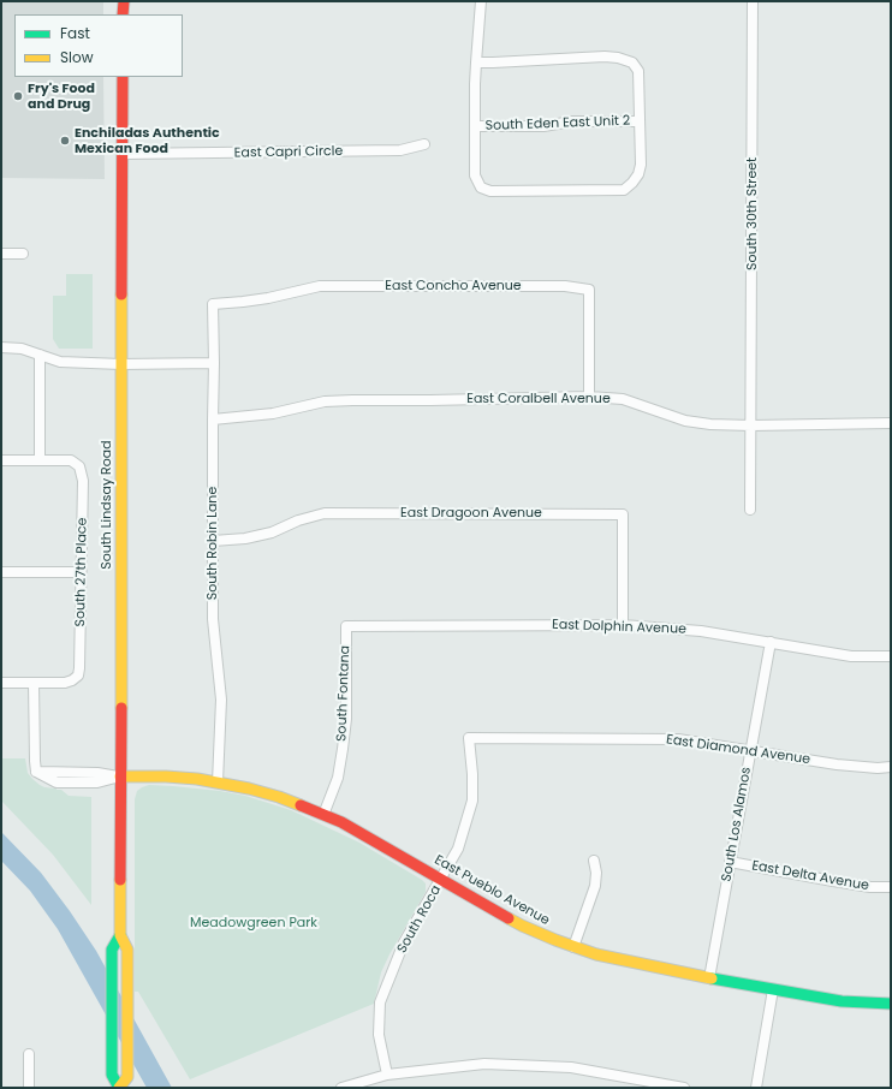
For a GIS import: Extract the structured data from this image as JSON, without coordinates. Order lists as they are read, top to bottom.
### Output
{
  "streets": {
    "main road": ["South Lindsay Road", "East Pueblo Avenue"],
    "street": [
      "South Eden East Unit 2",
      "East Capri Circle",
      "South 30th Street",
      "East Concho Avenue",
      "East Coralbell Avenue",
      "East Dragoon Avenue",
      "South Robin Lane",
      "South 27th Place",
      "East Dolphin Avenue",
      "South Fontana",
      "East Diamond Avenue",
      "South Los Alamos",
      "East Delta Avenue",
      "South Roca"
    ]
  },
  "crossings": [
    ["East Capri Circle", "South Lindsay Road"],
    ["South 30th Street", "East Coralbell Avenue"],
    ["East Concho Avenue", "East Coralbell Avenue"],
    ["East Concho Avenue", "South Robin Lane"],
    ["East Coralbell Avenue", "South Robin Lane"],
    ["South Lindsay Road", "East Pueblo Avenue"],
    ["East Dragoon Avenue", "South Robin Lane"],
    ["East Dragoon Avenue", "East Dolphin Avenue"],
    ["South Robin Lane", "East Pueblo Avenue"],
    ["South 27th Place", "East Pueblo Avenue"],
    ["East Dolphin Avenue", "South Fontana"],
    ["East Dolphin Avenue", "South Los Alamos"],
    ["South Fontana", "East Pueblo Avenue"],
    ["East Diamond Avenue", "South Los Alamos"],
    ["East Diamond Avenue", "South Roca"],
    ["South Los Alamos", "East Delta Avenue"],
    ["South Los Alamos", "East Pueblo Avenue"],
    ["East Pueblo Avenue", "South Roca"]
  ],
  "parks": ["Meadowgreen Park"],
  "places": ["Fry's Food and Drug", "Enchiladas Authentic Mexican Food"],
  "legend": ["Fast", "Slow"]
}
